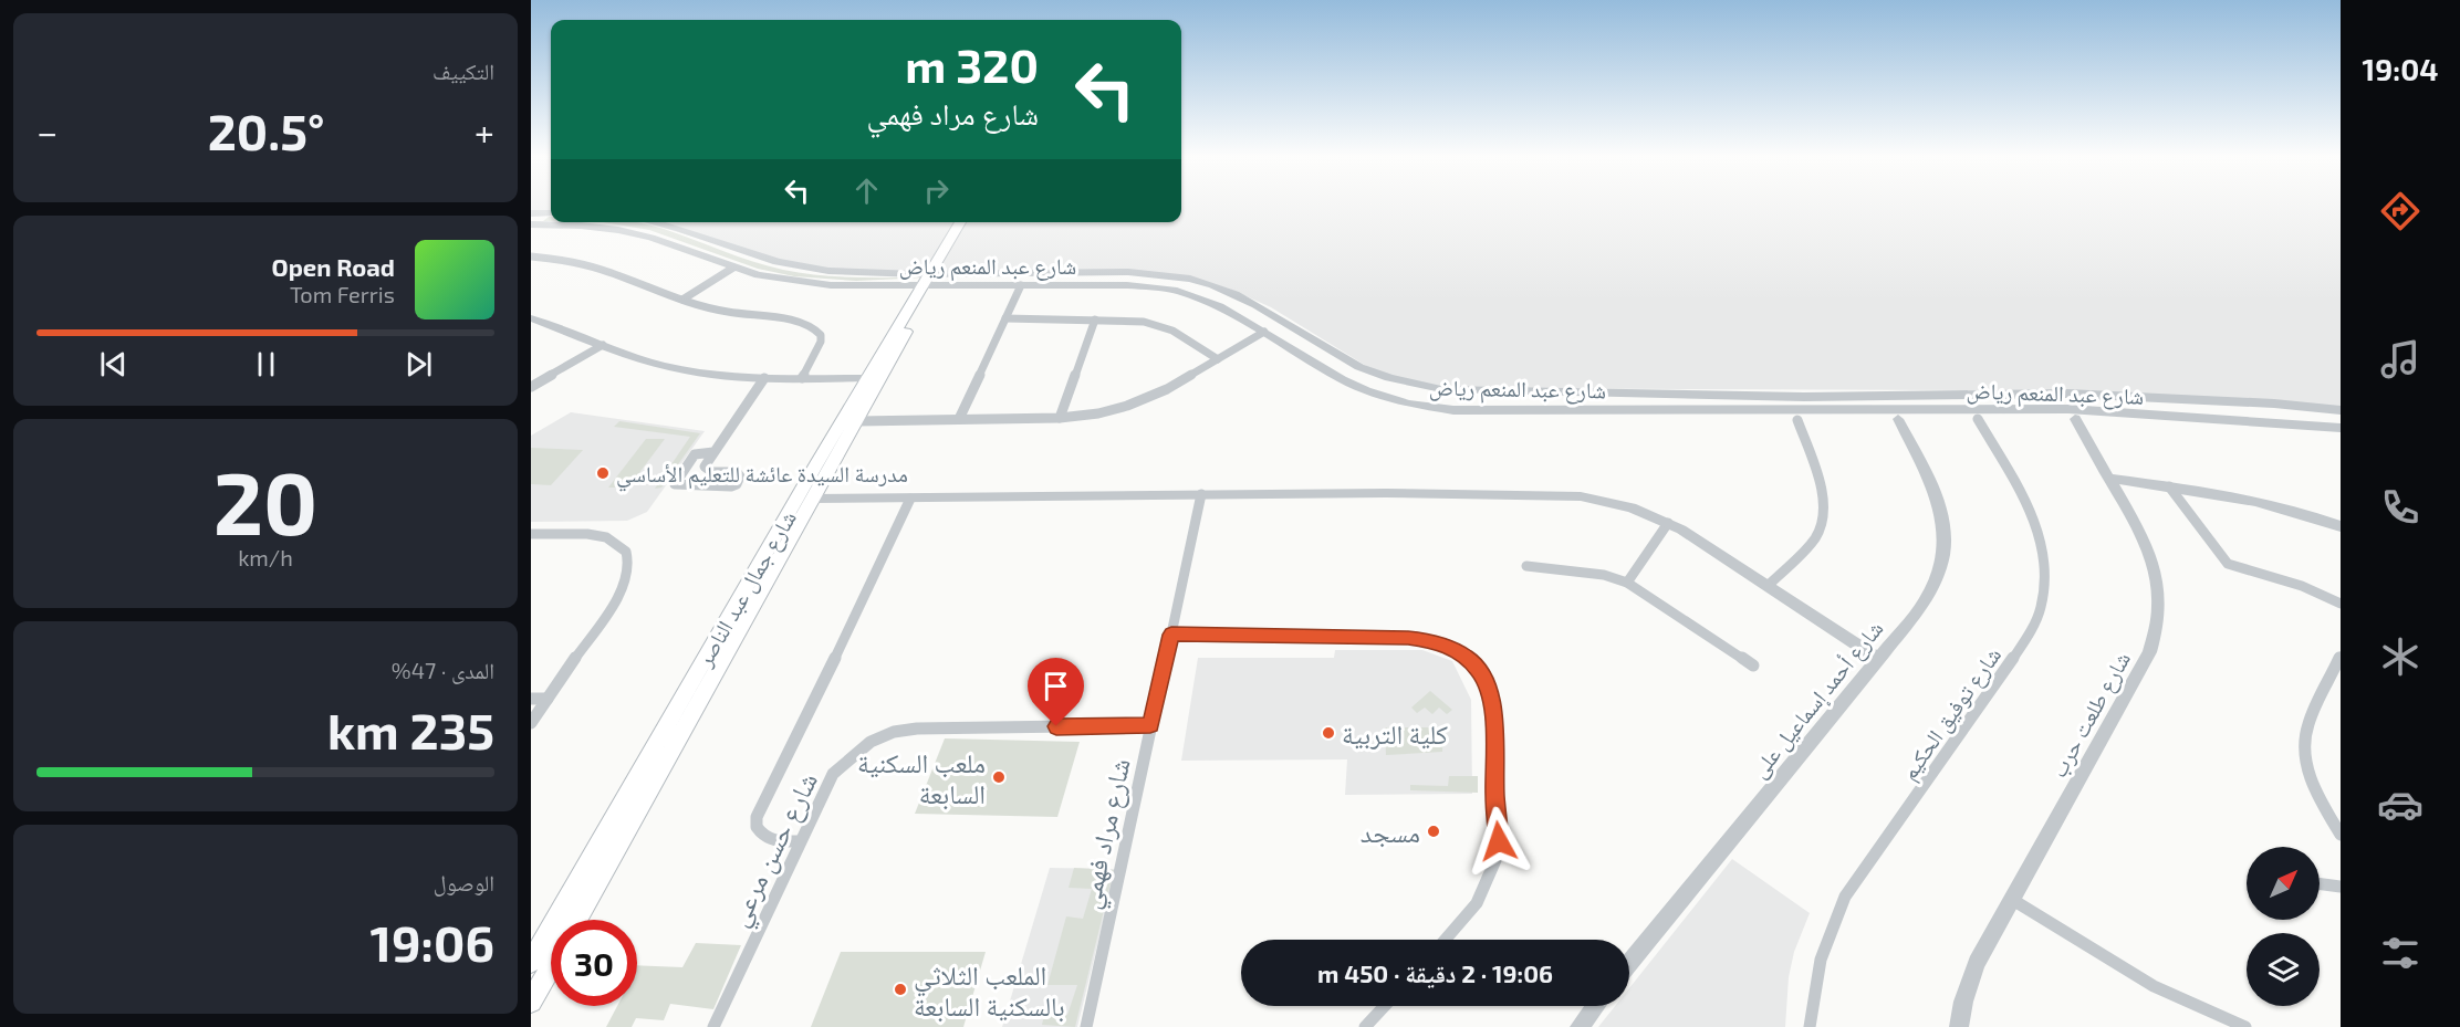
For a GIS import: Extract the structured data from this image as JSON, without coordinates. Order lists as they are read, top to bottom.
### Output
{
  "streets": {
    "main road": ["شارع جمال عبد الناصر"],
    "street": [
      "شارع عبد المنعم رياض",
      "شارع أحمد إسماعيل على",
      "شارع توفيق الحكيم",
      "شارع طلعت حرب",
      "شارع مراد فهمي",
      "شارع حسن مرعي"
    ]
  },
  "crossings": [
    ["شارع عبد المنعم رياض", "شارع جمال عبد الناصر"],
    ["شارع مراد فهمي", "شارع حسن مرعي"]
  ],
  "places": [
    "مدرسة السيدة عائشة للتعليم الأساسي",
    "كلية التربية",
    "ملعب السكنية السابعة",
    "مسجد",
    "الملعب الثلاثي بالسكنية السابعة"
  ],
  "north": "top right",
  "page": {
    "tabs": "19:04",
    "tile": [
      "التكييف",
      ["20", "km/h"],
      ["المدى · 47%", "235 km"],
      ["الوصول", "19:06"]
    ],
    "turn": ["320 m", "شارع مراد فهمي"],
    "heat": ["−", "20.5°", "+"],
    "song": ["Open Road", "Tom Ferris"],
    "limit": "30",
    "trip": "19:06 · 2 دقيقة · 450 m"
  }
}
